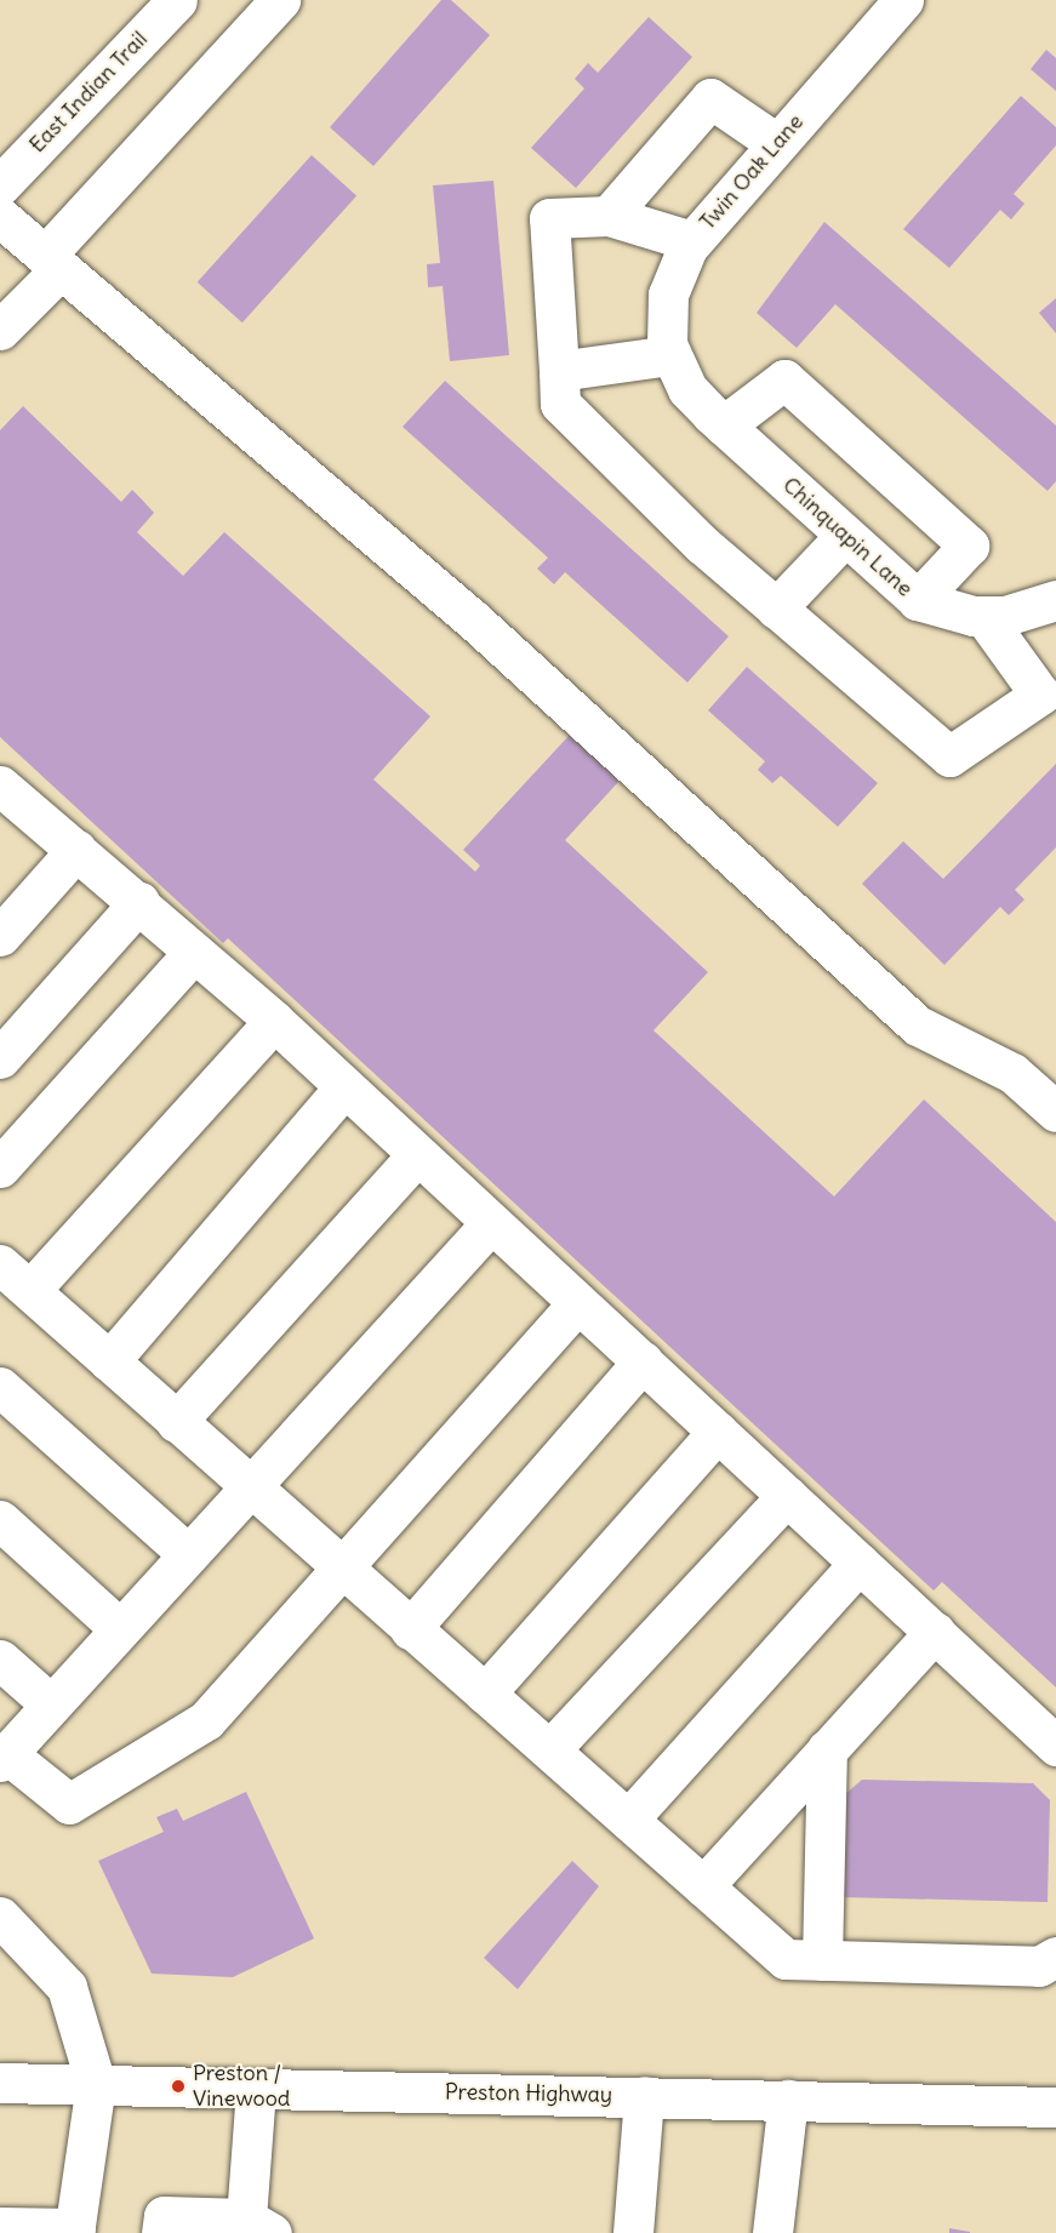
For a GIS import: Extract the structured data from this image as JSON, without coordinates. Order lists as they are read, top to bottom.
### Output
{
  "streets": {
    "main road": [
      "East Indian Trail",
      "Twin Oak Lane",
      "Chinquapin Lane",
      "Preston Highway"
    ]
  },
  "crossings": [
    ["Twin Oak Lane", "Chinquapin Lane"]
  ],
  "places": ["Preston / Vinewood"]
}
